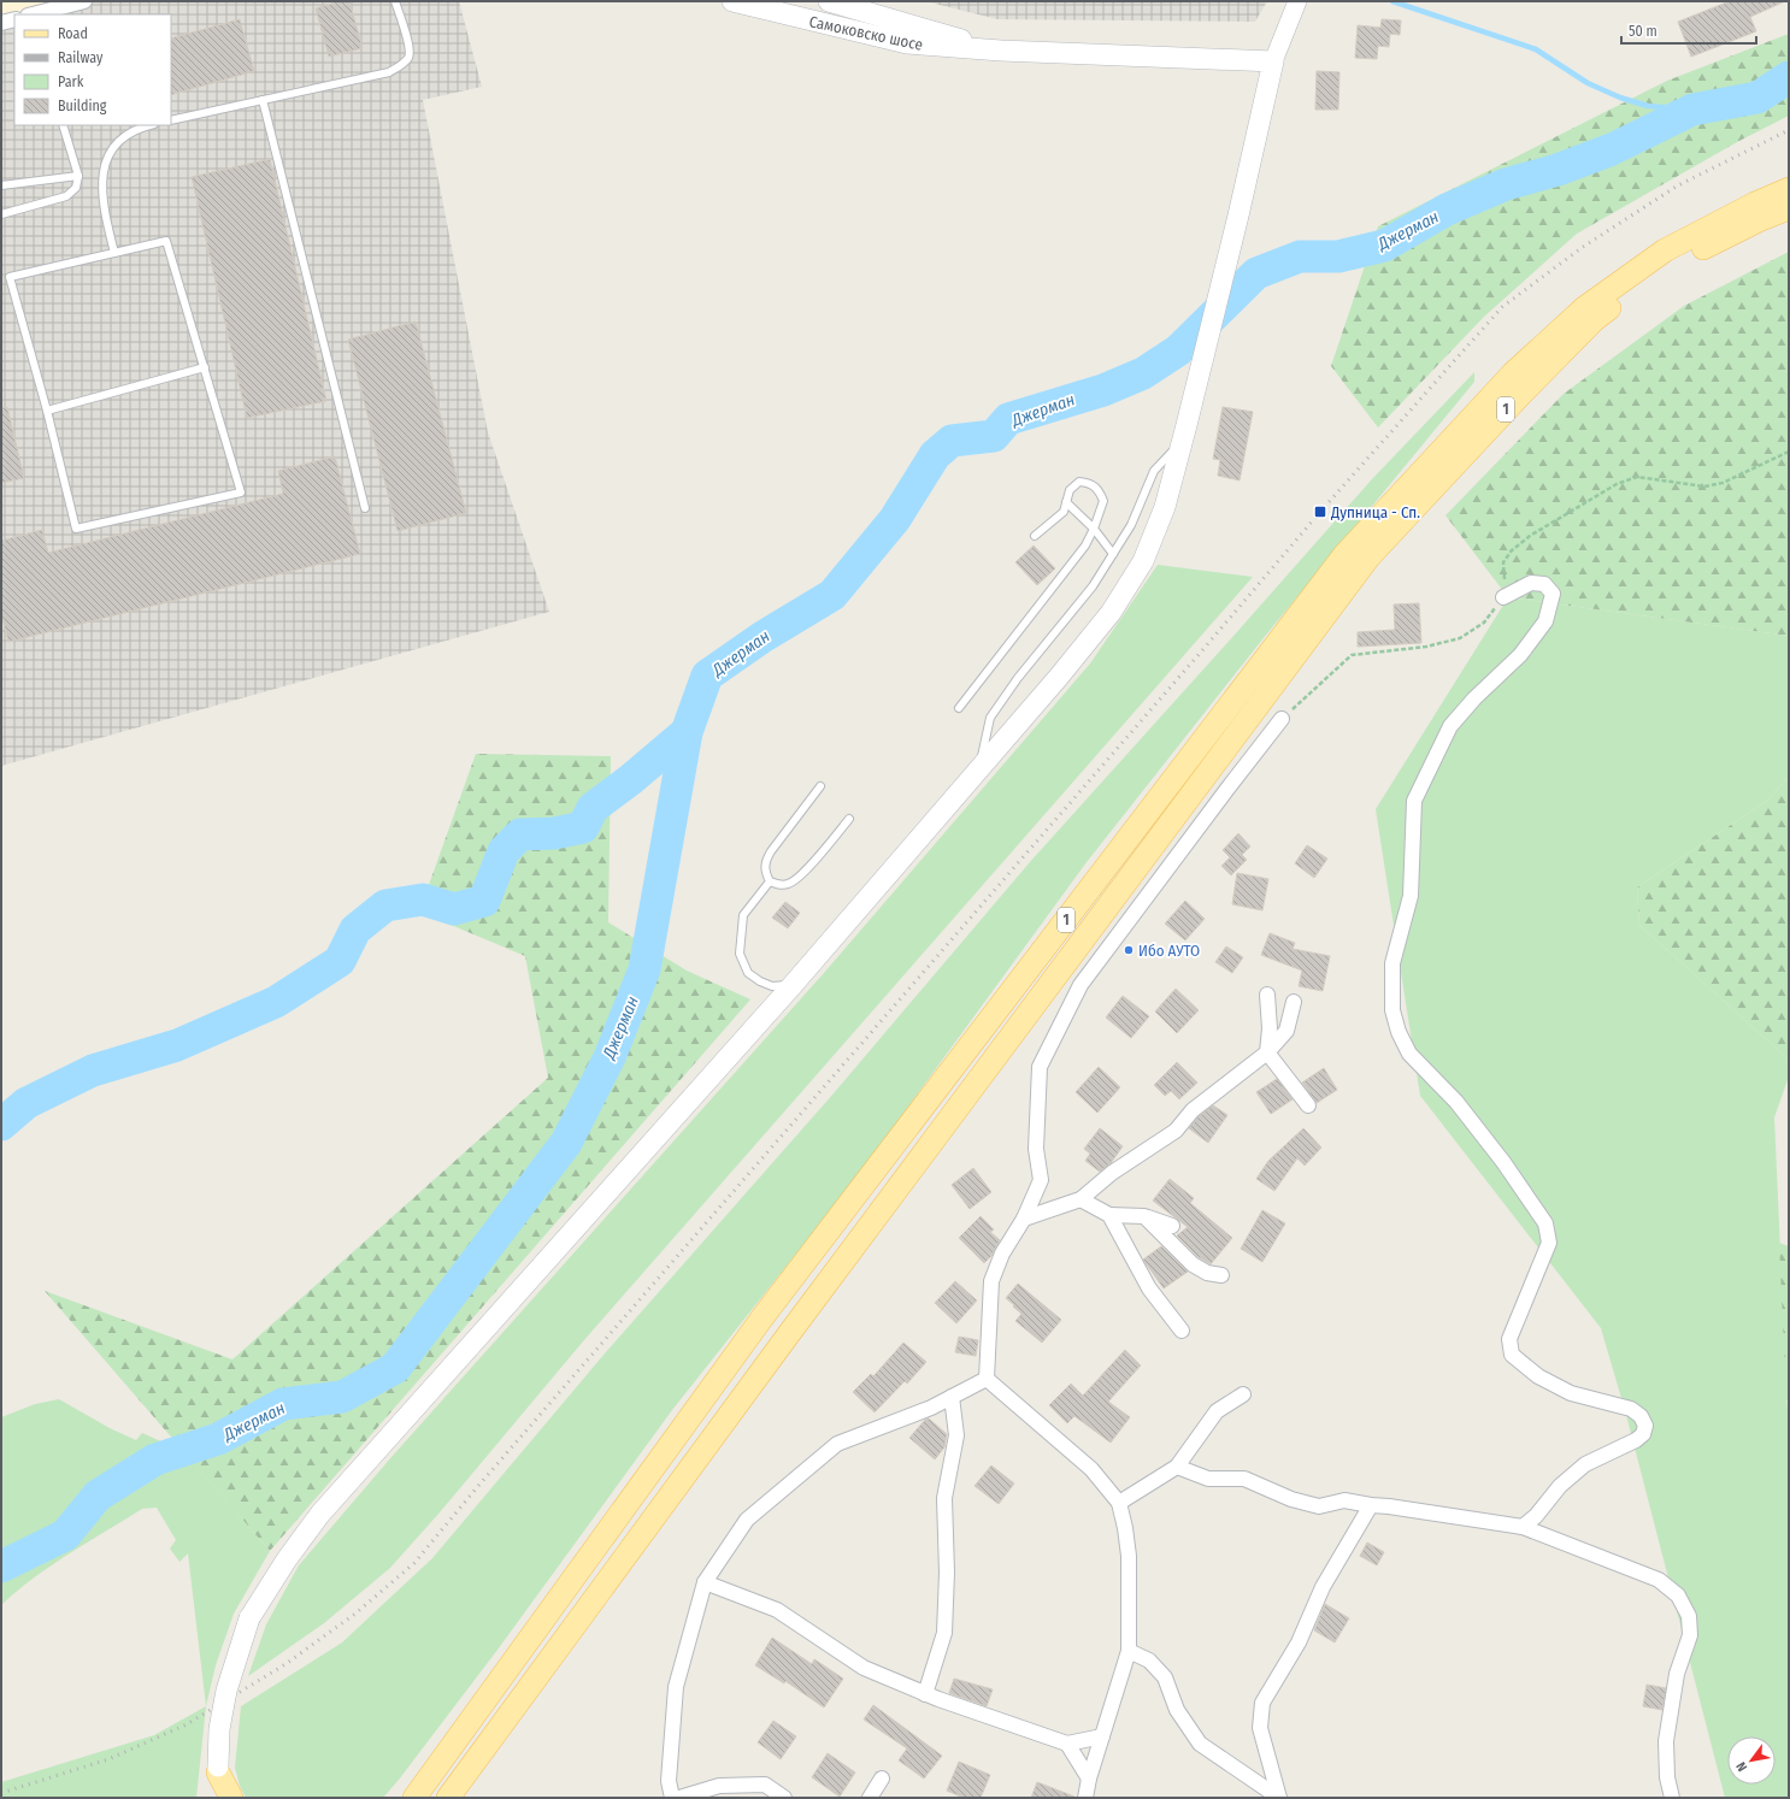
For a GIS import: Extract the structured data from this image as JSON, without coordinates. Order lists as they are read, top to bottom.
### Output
{
  "streets": {
    "main road": ["Самоковско шосе", "1"]
  },
  "water": ["Джерман"],
  "places": {
    "transit": ["Дупница - Сп."],
    "other": ["Ибо АУТО"]
  },
  "legend": [
    "Road",
    "Railway",
    "Park",
    "Building"
  ],
  "scale_bar": "50 m",
  "north": "bottom left"
}
